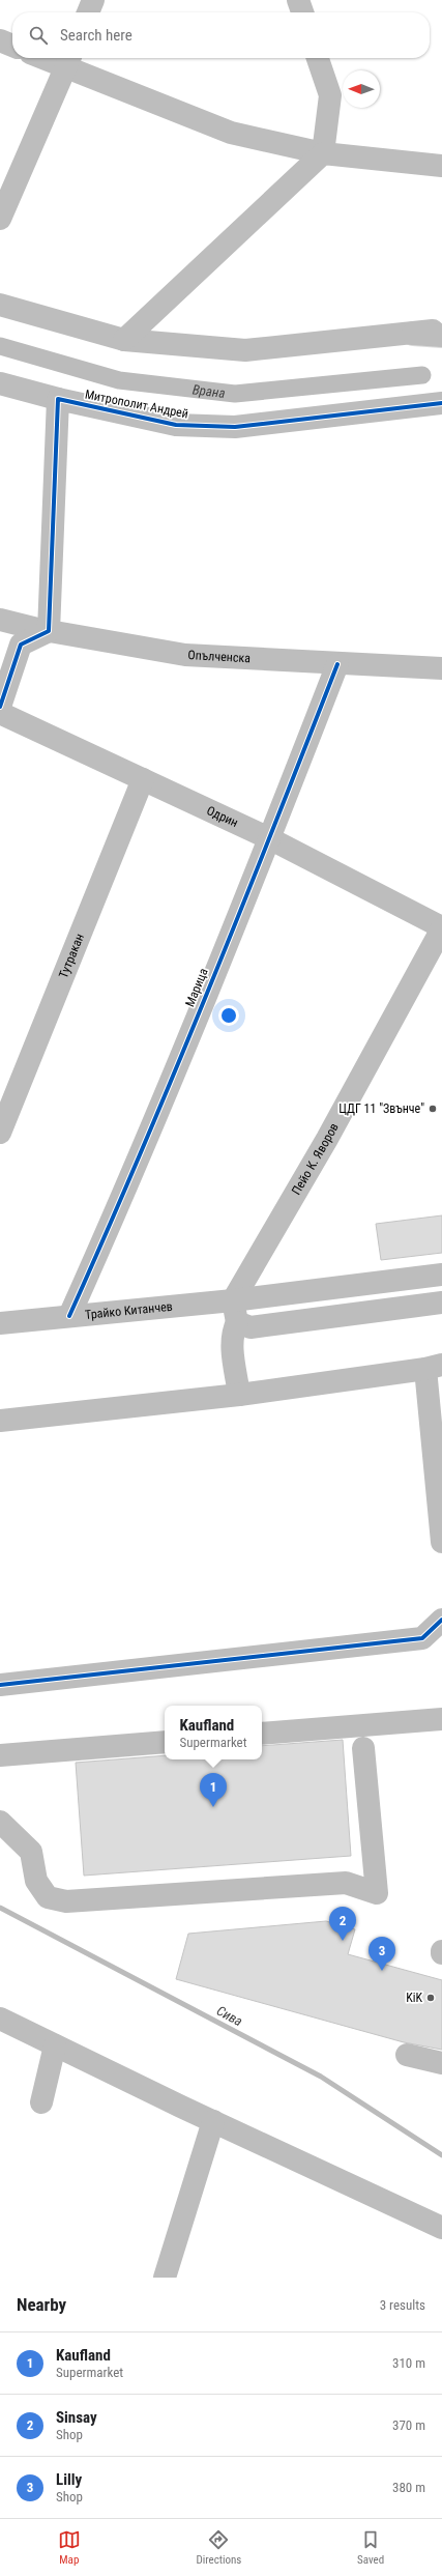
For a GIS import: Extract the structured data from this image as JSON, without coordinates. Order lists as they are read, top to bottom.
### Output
{
  "streets": {
    "street": [
      "Митрополит Андрей",
      "Опълченска",
      "Одрин",
      "Тутракан",
      "Марица",
      "Пейо К. Яворов",
      "Трайко Китанчев"
    ]
  },
  "crossings": [
    ["Опълченска", "Марица"],
    ["Одрин", "Тутракан"],
    ["Одрин", "Марица"],
    ["Одрин", "Пейо К. Яворов"],
    ["Марица", "Трайко Китанчев"],
    ["Пейо К. Яворов", "Трайко Китанчев"]
  ],
  "water": ["Врана", "Сива"],
  "places": ["ЦДГ 11 \"Звънче\"", "KiK"],
  "north": "left",
  "page": {
    "search": "Search here",
    "popup": ["Kaufland", "Supermarket"],
    "pins": ["1", "2", "3"],
    "heading": ["Nearby", "3 results"],
    "list": [
      {
        "mark": "1",
        "name": "Kaufland",
        "note": "Supermarket",
        "value": "310 m"
      },
      {
        "mark": "2",
        "name": "Sinsay",
        "note": "Shop",
        "value": "370 m"
      },
      {
        "mark": "3",
        "name": "Lilly",
        "note": "Shop",
        "value": "380 m"
      }
    ],
    "nav": ["Map", "Directions", "Saved"]
  }
}
